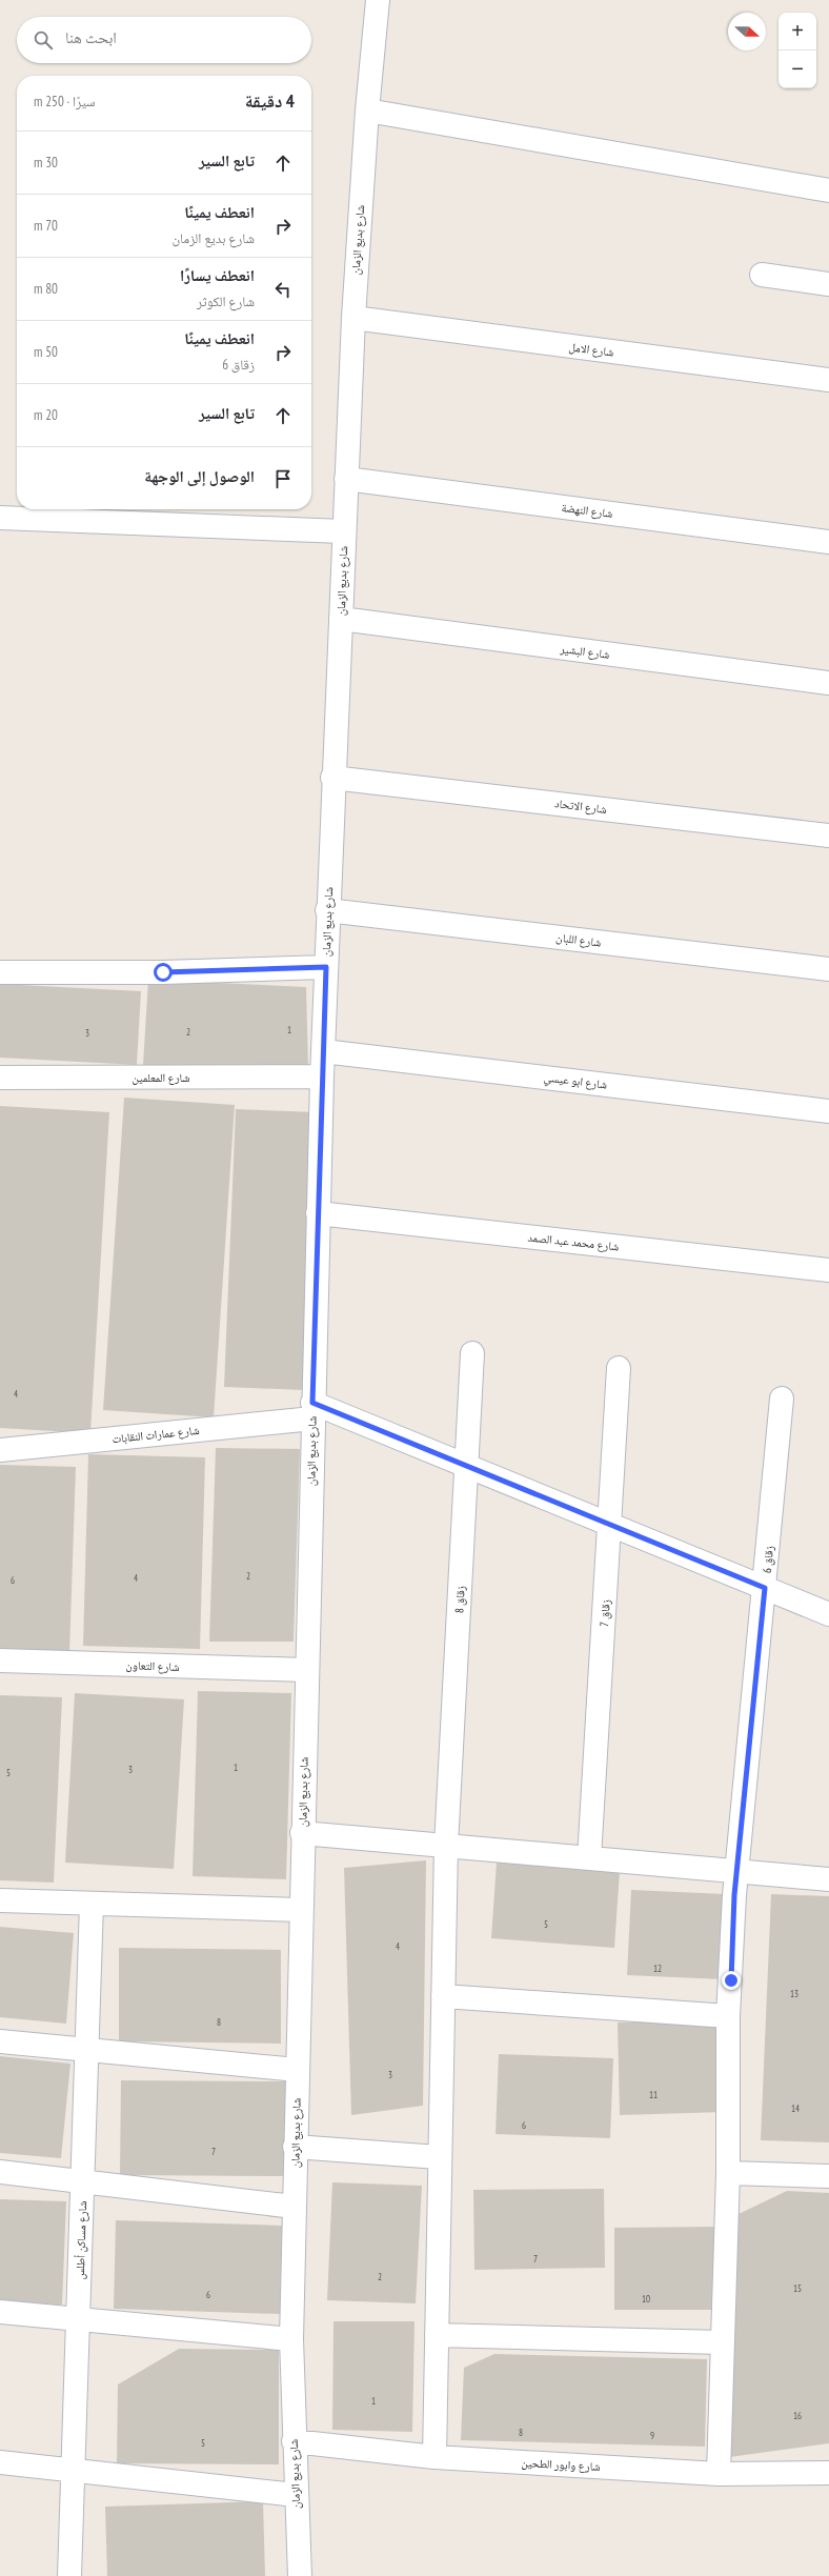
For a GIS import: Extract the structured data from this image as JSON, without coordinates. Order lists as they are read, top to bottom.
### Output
{
  "streets": {
    "street": [
      "شارع بديع الزمان",
      "شارع الامل",
      "شارع النهضة",
      "شارع البشير",
      "شارع الاتحاد",
      "شارع اللبان",
      "شارع المعلمين",
      "شارع ابو عيسي",
      "شارع محمد عبد الصمد",
      "شارع عمارات النقابات",
      "زقاق 6",
      "زقاق 8",
      "زقاق 7",
      "شارع التعاون",
      "شارع مساكن أطلس",
      "شارع وابور الطحين"
    ]
  },
  "crossings": [
    ["شارع بديع الزمان", "شارع الامل"],
    ["شارع بديع الزمان", "شارع النهضة"],
    ["شارع بديع الزمان", "شارع البشير"],
    ["شارع بديع الزمان", "شارع الاتحاد"],
    ["شارع بديع الزمان", "شارع اللبان"],
    ["شارع بديع الزمان", "شارع المعلمين"],
    ["شارع بديع الزمان", "شارع ابو عيسي"],
    ["شارع بديع الزمان", "شارع محمد عبد الصمد"],
    ["شارع بديع الزمان", "شارع عمارات النقابات"],
    ["شارع بديع الزمان", "شارع التعاون"],
    ["شارع بديع الزمان", "شارع وابور الطحين"],
    ["زقاق 6", "شارع وابور الطحين"],
    ["زقاق 8", "شارع وابور الطحين"]
  ],
  "house_numbers": [
    "1",
    "2",
    "3",
    "4",
    "2",
    "4",
    "6",
    "1",
    "3",
    "5",
    "5",
    "4",
    "12",
    "13",
    "8",
    "3",
    "11",
    "14",
    "6",
    "7",
    "7",
    "2",
    "15",
    "6",
    "10",
    "1",
    "16",
    "8",
    "9",
    "5"
  ],
  "north": "right",
  "page": {
    "map_buttons": ["+", "−"],
    "search": "ابحث هنا",
    "heading": ["4 دقيقة", "سيرًا · 250 m"],
    "list": [
      ["تابع السير", "30 m"],
      ["انعطف يمينًا", "شارع بديع الزمان", "70 m"],
      ["انعطف يسارًا", "شارع الكوثر", "80 m"],
      ["انعطف يمينًا", "زقاق 6", "50 m"],
      ["تابع السير", "20 m"],
      "الوصول إلى الوجهة"
    ]
  }
}
